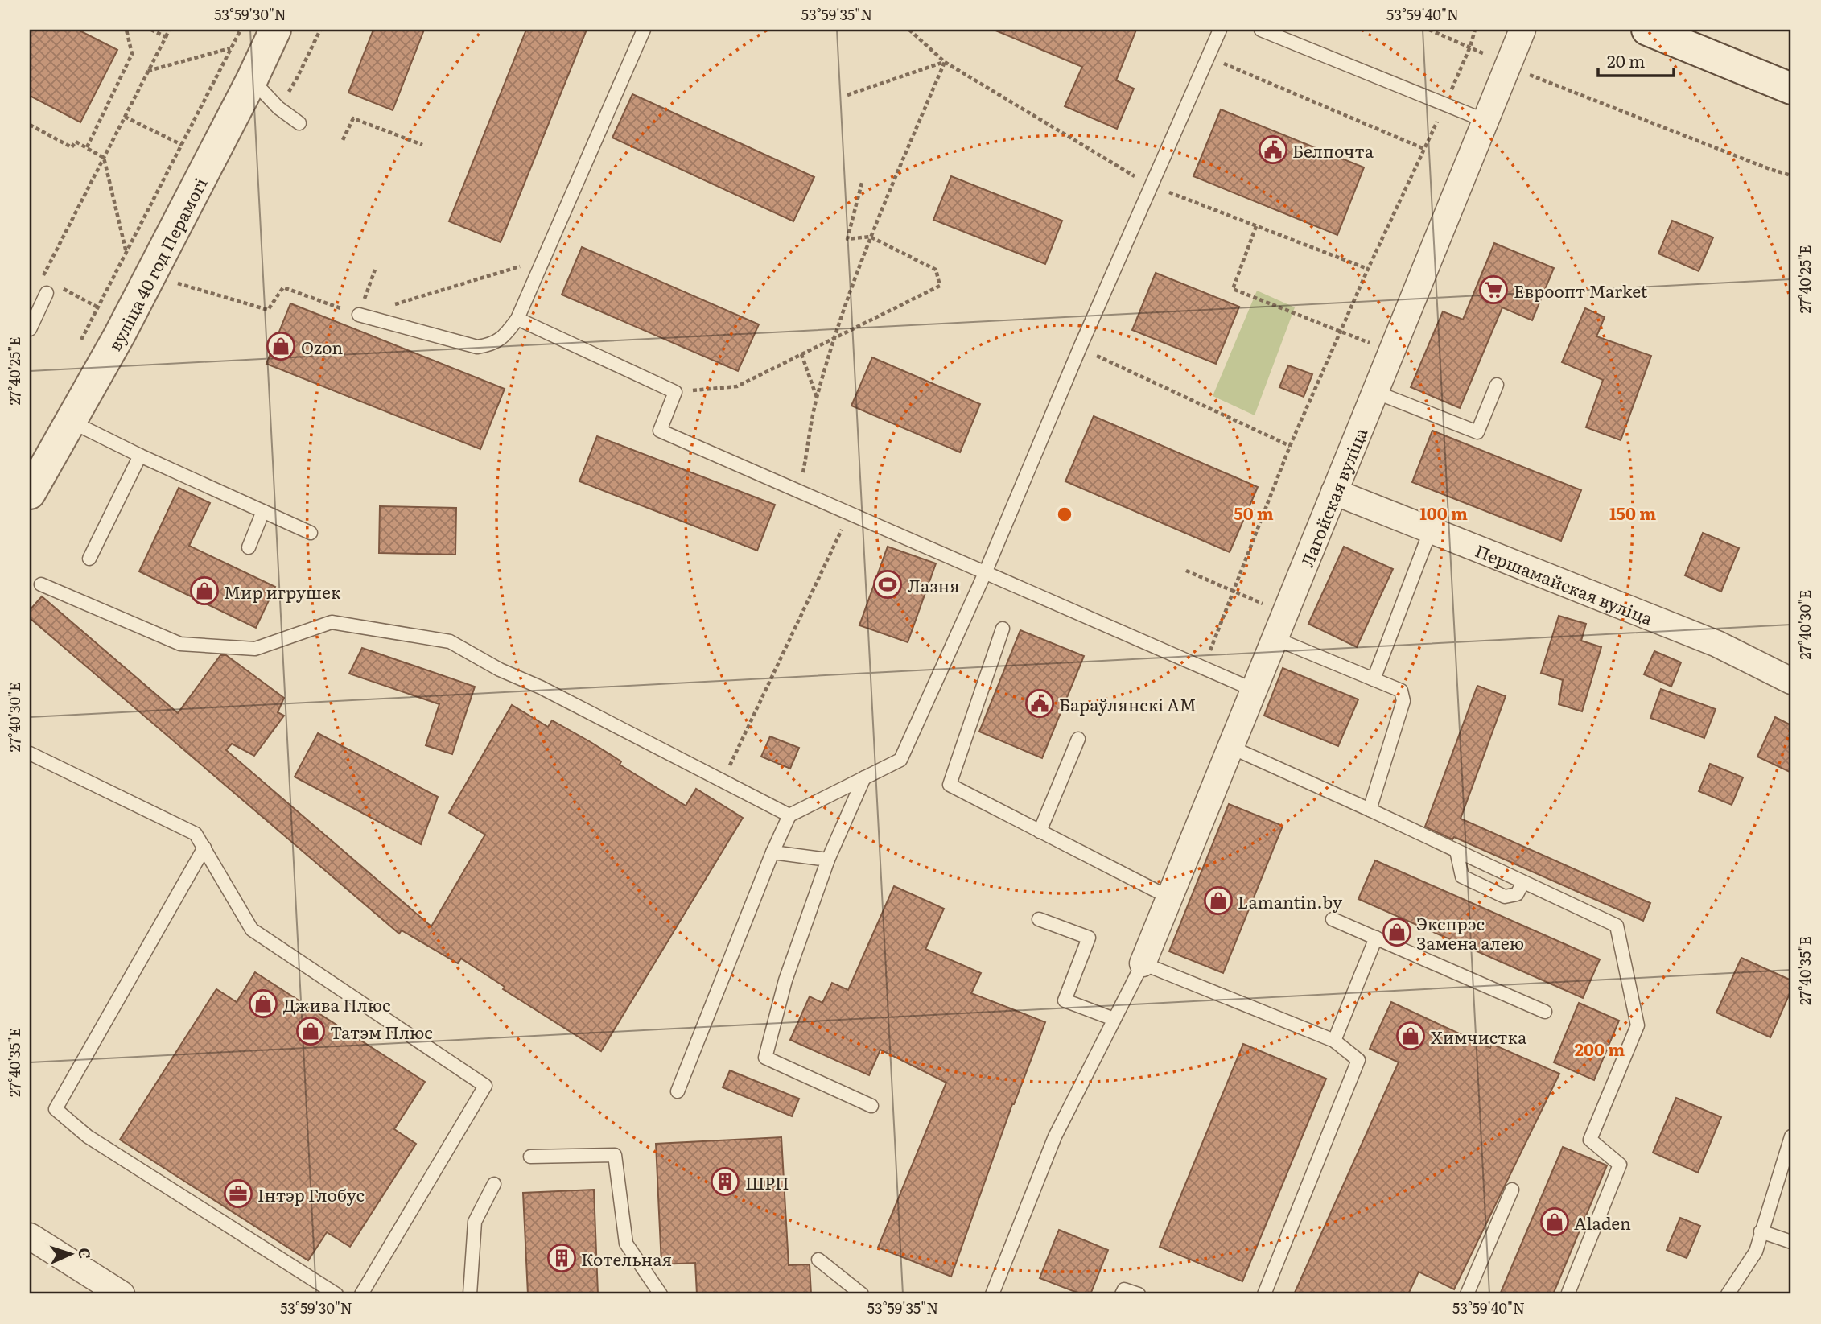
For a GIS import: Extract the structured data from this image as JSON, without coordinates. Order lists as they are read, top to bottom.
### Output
{
  "streets": {
    "street": ["вуліца 40 год Перамогі", "Лагойская вуліца", "Першамайская вуліца"]
  },
  "crossings": [
    ["Лагойская вуліца", "Першамайская вуліца"]
  ],
  "places": {
    "public building": ["Белпочта", "Бараўлянскі АМ"],
    "supermarket": ["Евроопт Market"],
    "shop": [
      "Ozon",
      "Мир игрушек",
      "Lamantin.by",
      "Экспрэс Замена алею",
      "Джива Плюс",
      "Татэм Плюс",
      "Химчистка",
      "Aladen"
    ],
    "sports": ["Лазня"],
    "building": ["ШРП", "Котельная"],
    "office": ["Інтэр Глобус"]
  },
  "scale_bar": "20 m",
  "north": "right",
  "coordinates": [
    "53°59'30\"N",
    "53°59'35\"N",
    "53°59'40\"N",
    "27°40'25\"E",
    "27°40'30\"E",
    "27°40'35\"E"
  ],
  "rings": [
    "50 m",
    "100 m",
    "150 m",
    "200 m"
  ]
}
